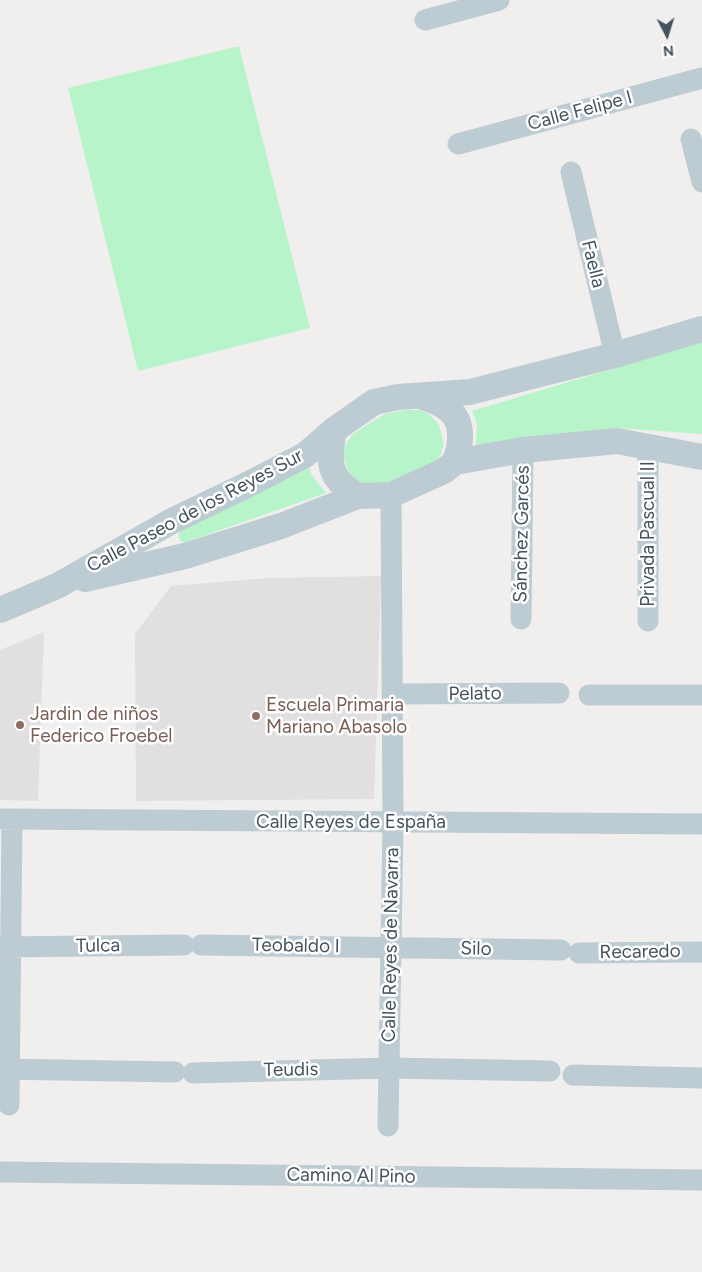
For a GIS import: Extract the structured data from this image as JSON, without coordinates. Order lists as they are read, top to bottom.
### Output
{
  "streets": {
    "street": [
      "Calle Felipe I",
      "Faella",
      "Calle Paseo de los Reyes Sur",
      "Sánchez Garcés",
      "Privada Pascual II",
      "Pelato",
      "Calle Reyes de España",
      "Calle Reyes de Navarra",
      "Tulca",
      "Teobaldo I",
      "Silo",
      "Recaredo",
      "Teudis",
      "Camino Al Pino"
    ]
  },
  "crossings": [
    ["Faella", "Calle Paseo de los Reyes Sur"],
    ["Calle Paseo de los Reyes Sur", "Calle Reyes de Navarra"],
    ["Pelato", "Calle Reyes de Navarra"],
    ["Calle Reyes de España", "Calle Reyes de Navarra"],
    ["Calle Reyes de Navarra", "Teobaldo I"],
    ["Calle Reyes de Navarra", "Silo"],
    ["Calle Reyes de Navarra", "Teudis"],
    ["Tulca", "Teobaldo I"],
    ["Teobaldo I", "Silo"],
    ["Silo", "Recaredo"]
  ],
  "places": ["Escuela Primaria Mariano Abasolo", "Jardin de niños Federico Froebel"],
  "north": "bottom"
}
